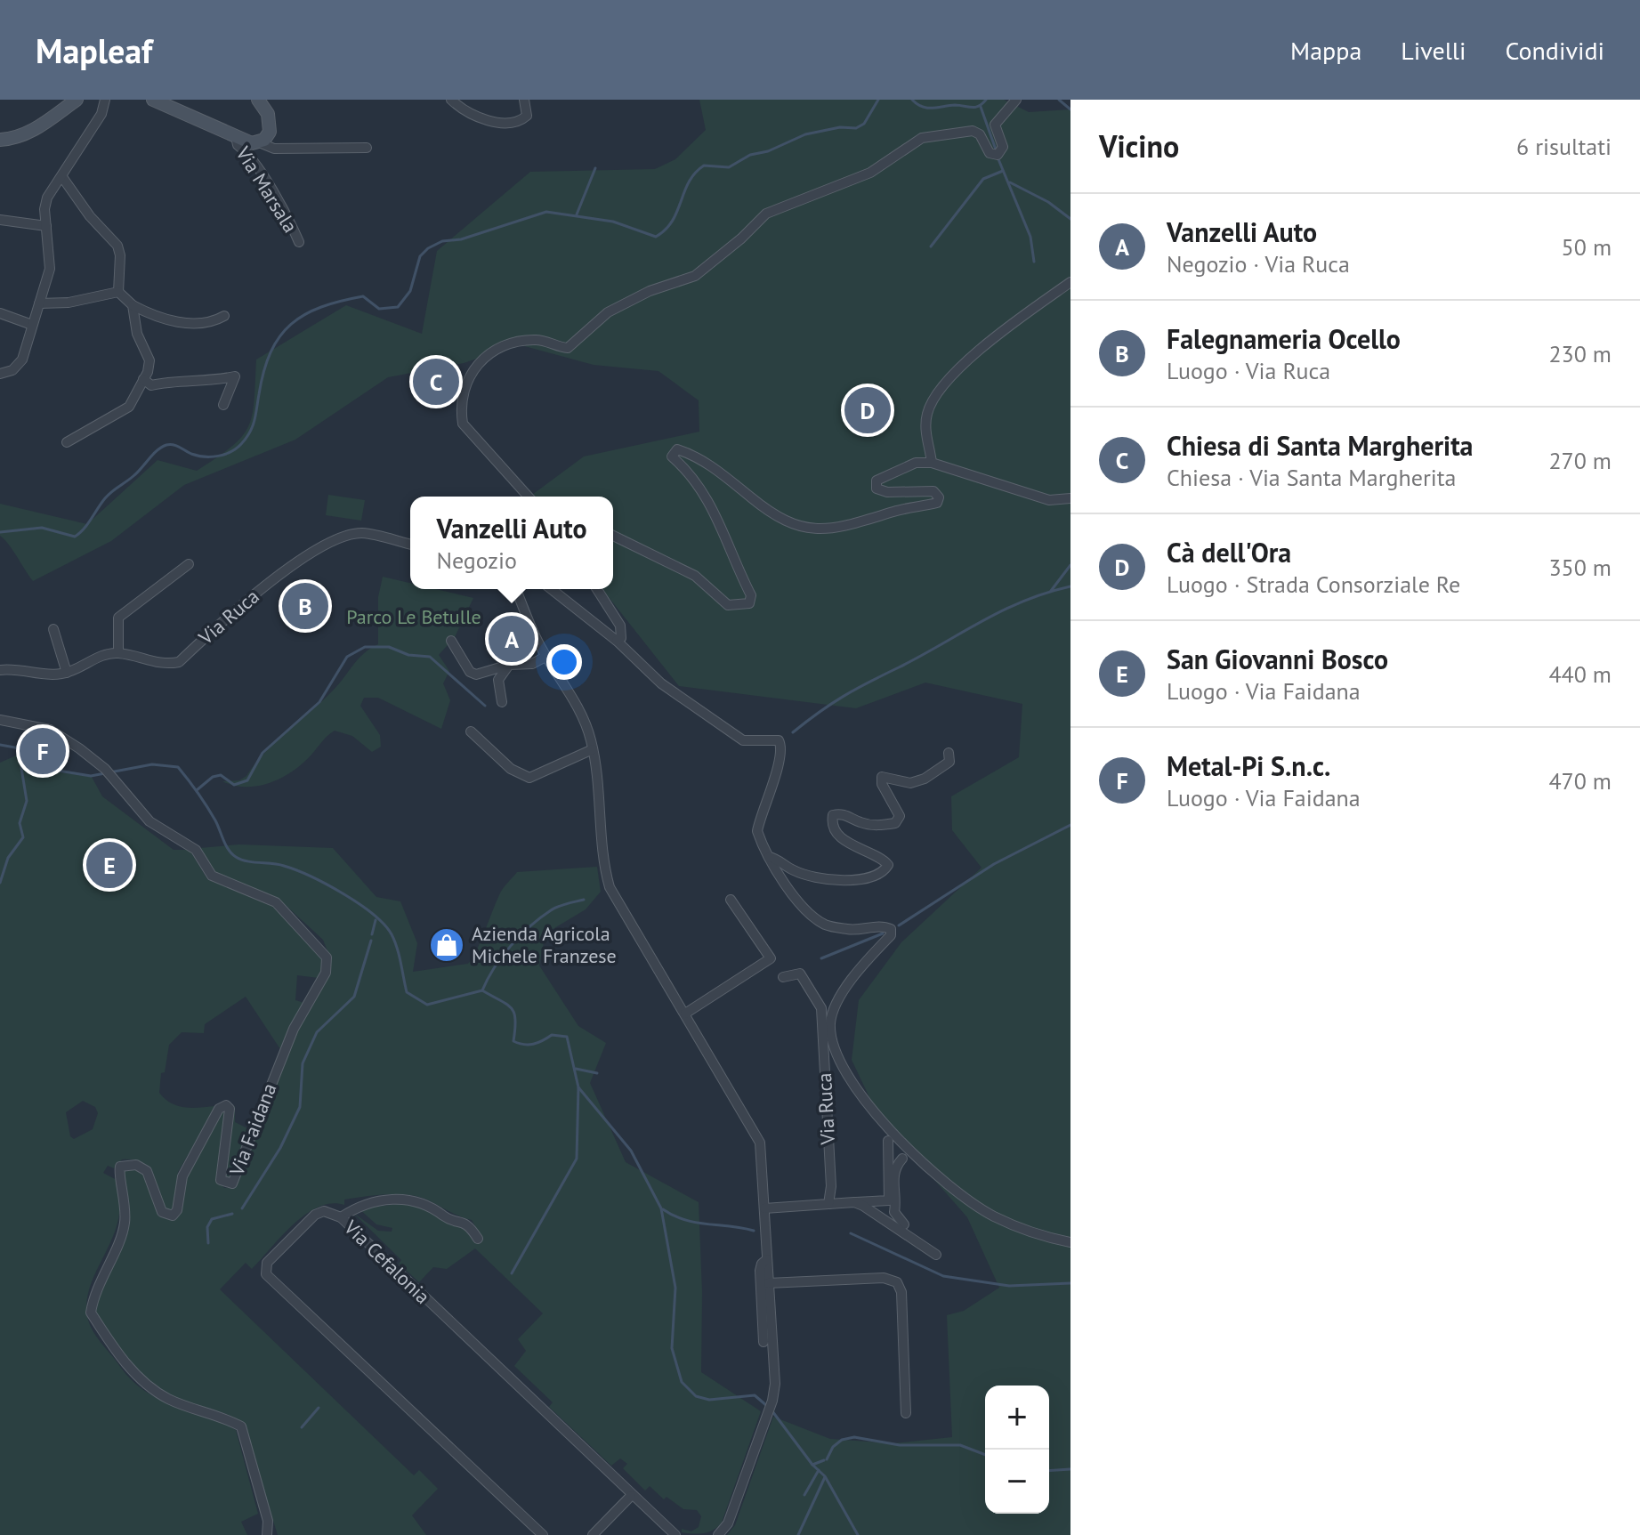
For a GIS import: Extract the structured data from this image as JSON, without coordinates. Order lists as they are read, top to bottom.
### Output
{
  "streets": {
    "street": [
      "Via Marsala",
      "Via Ruca",
      "Via Faidana",
      "Via Cefalonia"
    ]
  },
  "parks": ["Parco Le Betulle"],
  "places": {
    "shop": ["Azienda Agricola Michele Franzese"]
  },
  "page": {
    "header": "Mapleaf",
    "nav": ["Mappa", "Livelli", "Condividi"],
    "heading": ["Vicino", "6 risultati"],
    "list": [
      {
        "mark": "A",
        "name": "Vanzelli Auto",
        "note": "Negozio · Via Ruca",
        "value": "50 m"
      },
      {
        "mark": "B",
        "name": "Falegnameria Ocello",
        "note": "Luogo · Via Ruca",
        "value": "230 m"
      },
      {
        "mark": "C",
        "name": "Chiesa di Santa Margherita",
        "note": "Chiesa · Via Santa Margherita",
        "value": "270 m"
      },
      {
        "mark": "D",
        "name": "Cà dell'Ora",
        "note": "Luogo · Strada Consorziale Re",
        "value": "350 m"
      },
      {
        "mark": "E",
        "name": "San Giovanni Bosco",
        "note": "Luogo · Via Faidana",
        "value": "440 m"
      },
      {
        "mark": "F",
        "name": "Metal-Pi S.n.c.",
        "note": "Luogo · Via Faidana",
        "value": "470 m"
      }
    ],
    "pins": [
      "C",
      "D",
      "B",
      "A",
      "F",
      "E"
    ],
    "popup": ["Vanzelli Auto", "Negozio"],
    "map_buttons": ["+", "−"]
  }
}
